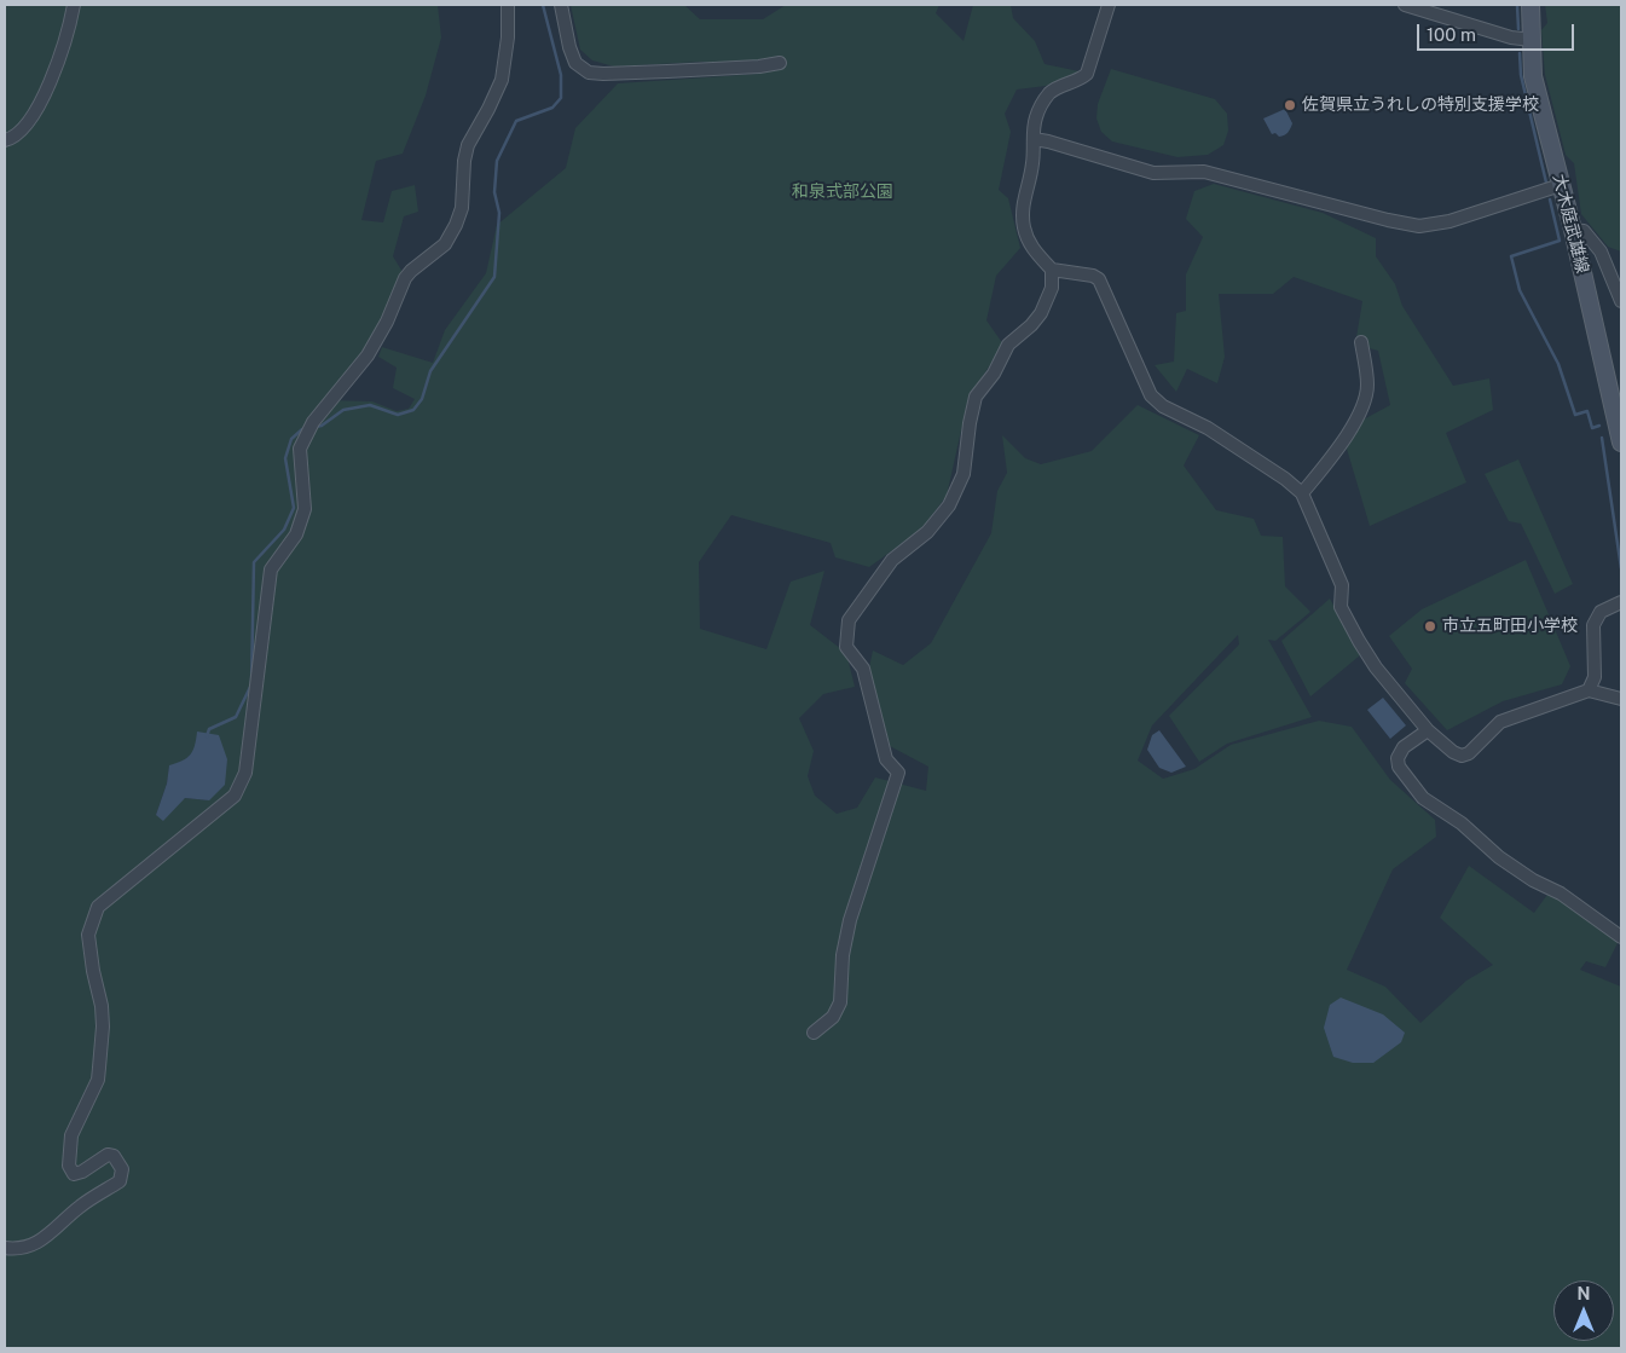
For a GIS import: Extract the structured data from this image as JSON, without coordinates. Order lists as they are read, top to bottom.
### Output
{
  "streets": {
    "main road": ["大木庭武雄線"]
  },
  "parks": ["和泉式部公園"],
  "places": ["佐賀県立うれしの特別支援学校", "市立五町田小学校"],
  "scale_bar": "100 m",
  "north": "top"
}
